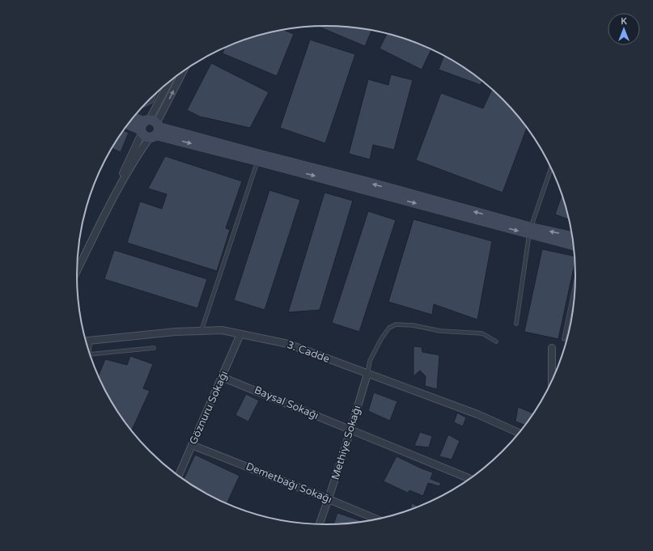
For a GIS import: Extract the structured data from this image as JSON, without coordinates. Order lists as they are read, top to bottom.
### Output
{
  "streets": {
    "street": [
      "3. Cadde",
      "Baysal Sokağı",
      "Göznuru Sokağı",
      "Methiye Sokağı",
      "Demetbağı Sokağı"
    ]
  },
  "crossings": [
    ["3. Cadde", "Göznuru Sokağı"],
    ["3. Cadde", "Methiye Sokağı"],
    ["Baysal Sokağı", "Göznuru Sokağı"],
    ["Baysal Sokağı", "Methiye Sokağı"],
    ["Göznuru Sokağı", "Demetbağı Sokağı"],
    ["Methiye Sokağı", "Demetbağı Sokağı"]
  ],
  "north": "top"
}
